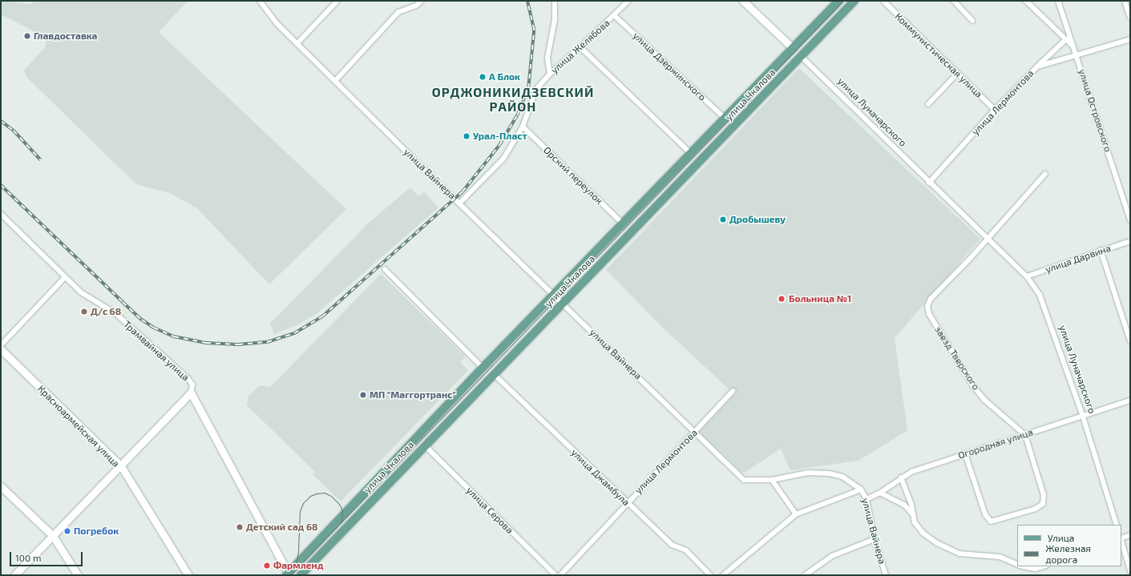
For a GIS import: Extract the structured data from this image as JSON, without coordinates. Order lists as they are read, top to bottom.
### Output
{
  "streets": {
    "main road": ["улица Чкалова", "улица Луначарского"],
    "street": [
      "улица Желябова",
      "Коммунистическая улица",
      "улица Дзержинского",
      "улица Лермонтова",
      "улица Островского",
      "улица Вайнера",
      "Орский переулок",
      "улица Дарвина",
      "Трамвайная улица",
      "заезд Тверского",
      "Красноармейская улица",
      "Огородная улица",
      "улица Джамбула",
      "улица Серова"
    ]
  },
  "crossings": [
    ["улица Желябова", "улица Дзержинского"],
    ["улица Желябова", "улица Вайнера"],
    ["улица Желябова", "Орский переулок"],
    ["Коммунистическая улица", "улица Лермонтова"],
    ["улица Дзержинского", "улица Чкалова"],
    ["улица Чкалова", "улица Луначарского"],
    ["улица Чкалова", "улица Вайнера"],
    ["улица Чкалова", "Орский переулок"],
    ["улица Чкалова", "Трамвайная улица"],
    ["улица Чкалова", "улица Джамбула"],
    ["улица Чкалова", "улица Серова"],
    ["улица Лермонтова", "улица Островского"],
    ["улица Лермонтова", "улица Луначарского"],
    ["улица Лермонтова", "улица Вайнера"],
    ["улица Лермонтова", "улица Джамбула"],
    ["улица Луначарского", "улица Дарвина"],
    ["улица Луначарского", "заезд Тверского"],
    ["улица Луначарского", "Огородная улица"],
    ["улица Вайнера", "Огородная улица"],
    ["заезд Тверского", "Огородная улица"]
  ],
  "districts": ["ОРДЖОНИКИДЗЕВСКИЙ РАЙОН"],
  "places": [
    "Главдоставка",
    "А Блок",
    "Урал-Пласт",
    "Дробышеву",
    "Больница №1",
    "Д/с 68",
    "МП \"Маггортранс\"",
    "Детский сад 68",
    "Погребок",
    "Фармленд"
  ],
  "legend": ["Улица", "Железная дорога"],
  "scale_bar": "100 m"
}
